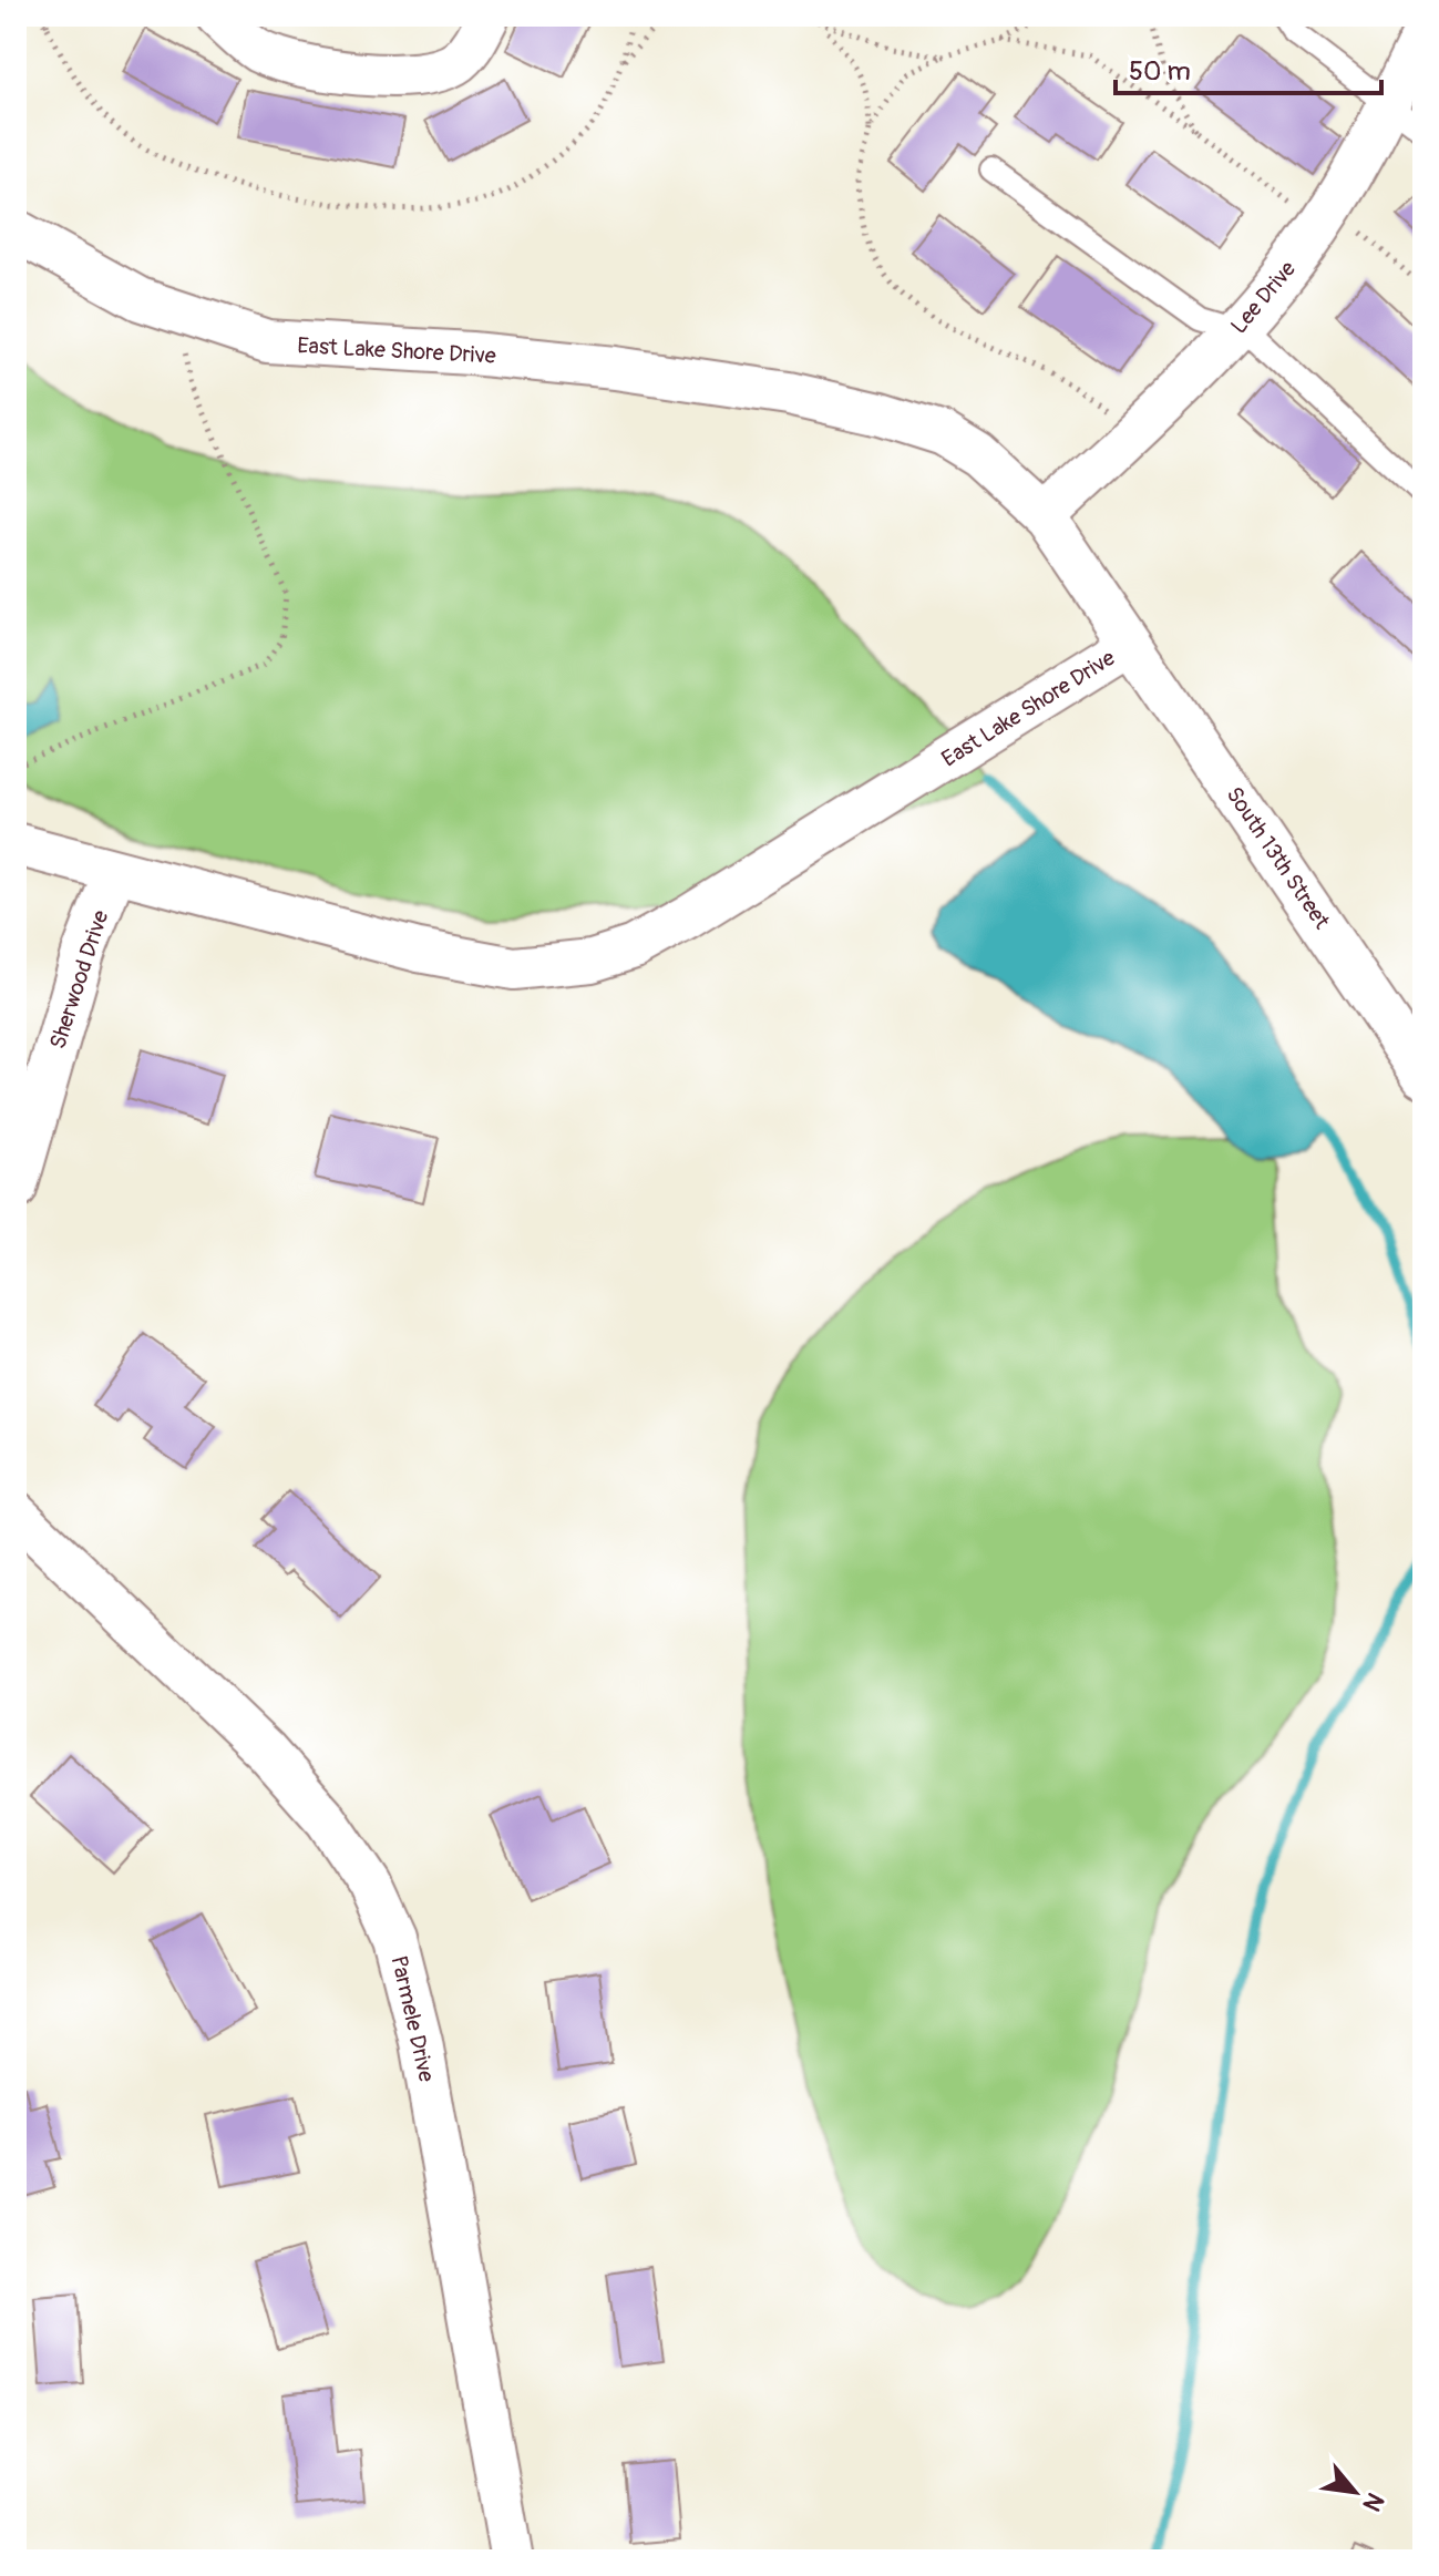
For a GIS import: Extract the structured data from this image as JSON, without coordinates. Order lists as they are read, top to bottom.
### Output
{
  "streets": {
    "street": [
      "Lee Drive",
      "East Lake Shore Drive",
      "South 13th Street",
      "Sherwood Drive",
      "Parmele Drive"
    ]
  },
  "crossings": [
    ["Lee Drive", "East Lake Shore Drive"],
    ["East Lake Shore Drive", "South 13th Street"],
    ["East Lake Shore Drive", "Sherwood Drive"]
  ],
  "scale_bar": "50 m",
  "north": "bottom right"
}
